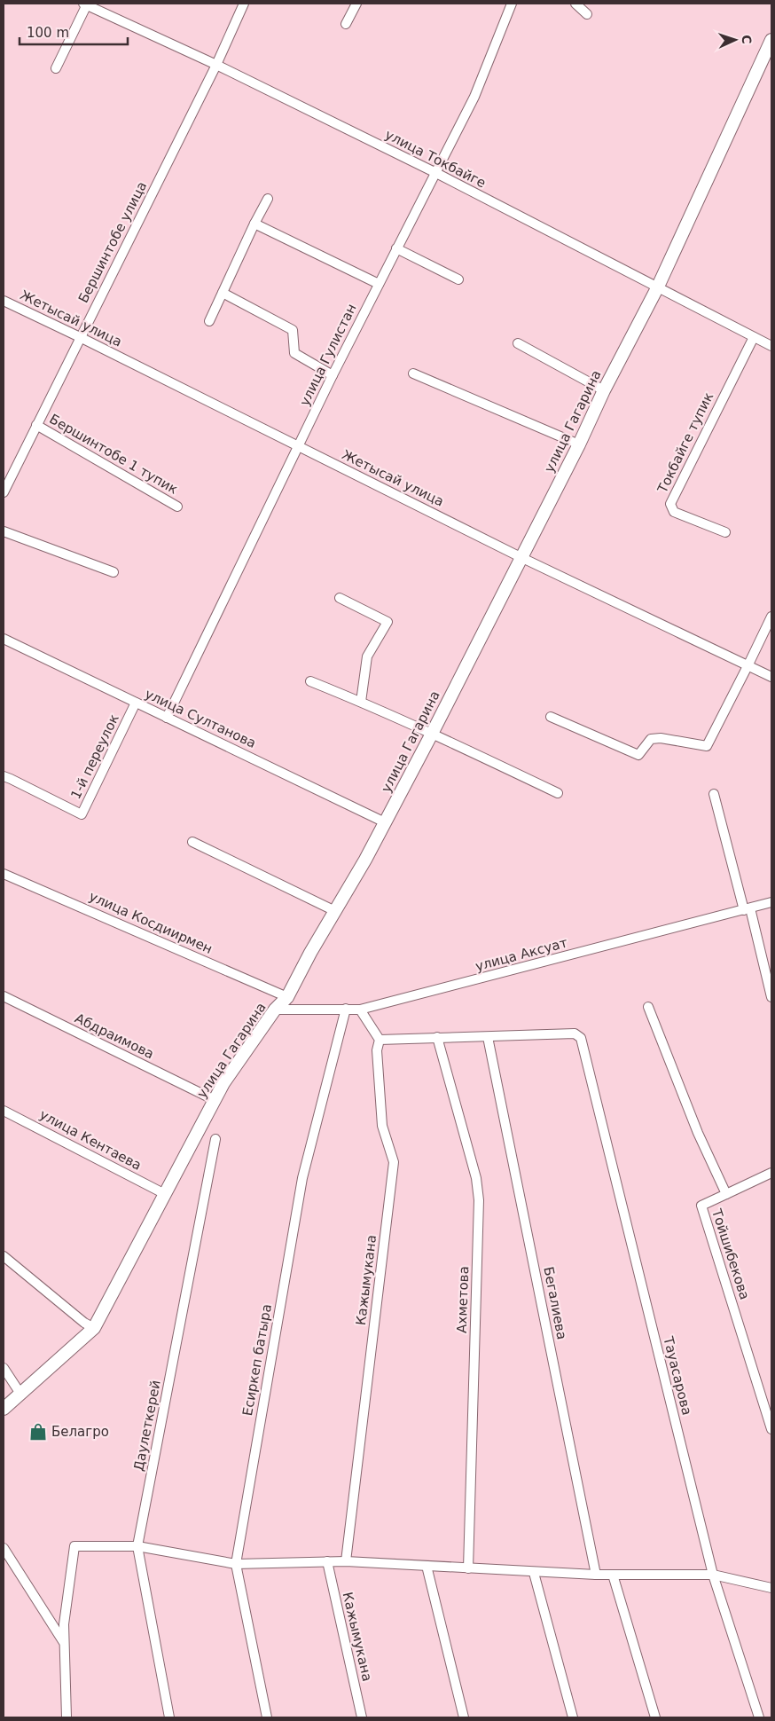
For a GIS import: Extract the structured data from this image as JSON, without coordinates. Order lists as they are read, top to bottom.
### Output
{
  "streets": {
    "main road": ["улица Гагарина"],
    "street": [
      "улица Токбайге",
      "Бершинтобе улица",
      "Жетысай улица",
      "улица Гулистан",
      "Токбайге тупик",
      "Бершинтобе 1 тупик",
      "улица Султанова",
      "1-й переулок",
      "улица Косдиирмен",
      "улица Аксуат",
      "Абдраимова",
      "улица Кентаева",
      "Тойшибекова",
      "Кажымукана",
      "Ахметова",
      "Бегалиева",
      "Есиркеп батыра",
      "Тауасарова",
      "Даулеткерей"
    ]
  },
  "crossings": [
    ["улица Токбайге", "Бершинтобе улица"],
    ["улица Токбайге", "улица Гулистан"],
    ["улица Токбайге", "улица Гагарина"],
    ["улица Токбайге", "Токбайге тупик"],
    ["Бершинтобе улица", "Жетысай улица"],
    ["Бершинтобе улица", "Бершинтобе 1 тупик"],
    ["Жетысай улица", "улица Гулистан"],
    ["Жетысай улица", "улица Гагарина"],
    ["улица Гулистан", "улица Султанова"],
    ["улица Гагарина", "улица Султанова"],
    ["улица Гагарина", "улица Косдиирмен"],
    ["улица Гагарина", "улица Аксуат"],
    ["улица Гагарина", "Абдраимова"],
    ["улица Гагарина", "улица Кентаева"],
    ["улица Султанова", "1-й переулок"],
    ["улица Аксуат", "Есиркеп батыра"],
    ["Бегалиева", "Тауасарова"]
  ],
  "places": {
    "shop": ["Белагро"]
  },
  "scale_bar": "100 m",
  "north": "right"
}
